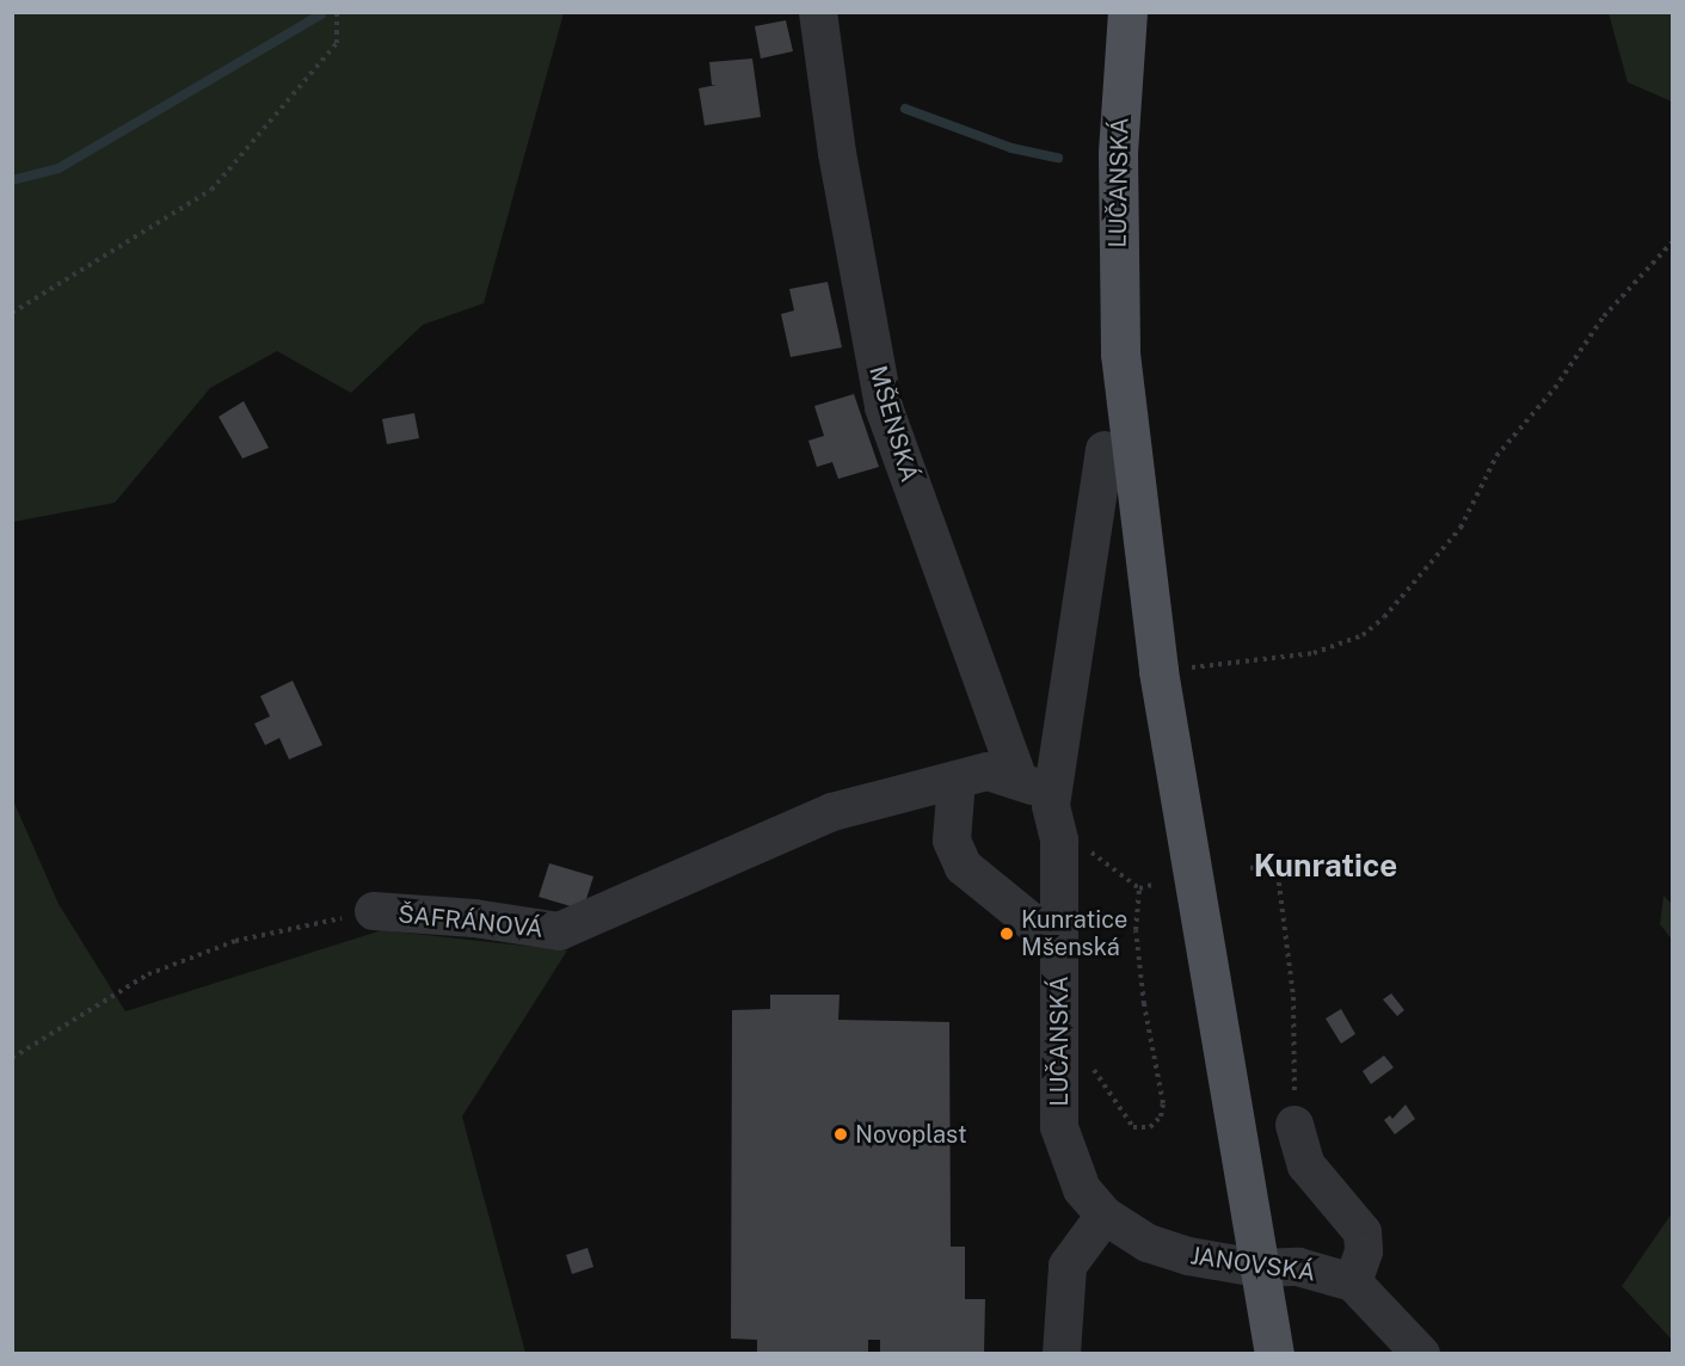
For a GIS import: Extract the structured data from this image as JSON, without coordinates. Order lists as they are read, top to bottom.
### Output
{
  "streets": {
    "main road": ["LUČANSKÁ"],
    "street": ["MŠENSKÁ", "ŠAFRÁNOVÁ", "JANOVSKÁ"]
  },
  "crossings": [
    ["LUČANSKÁ", "JANOVSKÁ"],
    ["MŠENSKÁ", "ŠAFRÁNOVÁ"]
  ],
  "districts": ["Kunratice"],
  "places": ["Kunratice Mšenská", "Novoplast"]
}
